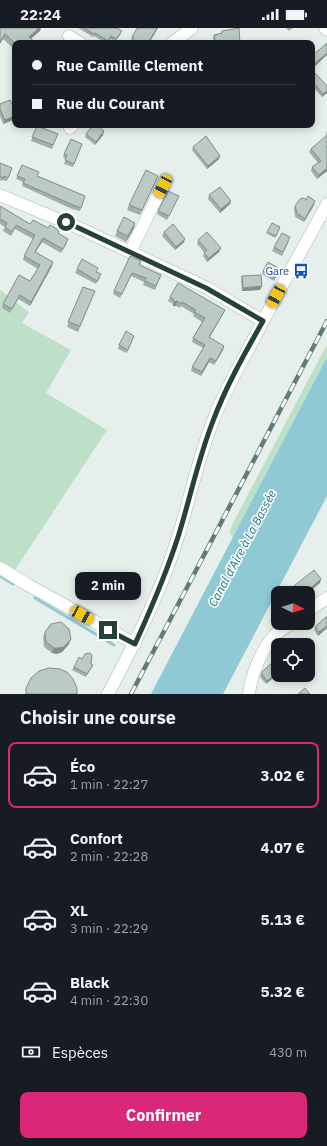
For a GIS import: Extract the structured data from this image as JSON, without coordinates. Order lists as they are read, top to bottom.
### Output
{
  "water": ["Canal d'Aire à La Bassée"],
  "places": {
    "bus stop": ["Gare"]
  },
  "north": "right",
  "page": {
    "status": "22:24",
    "banner": ["Rue Camille Clement", "Rue du Courant"],
    "bubble": "2 min",
    "heading": "Choisir une course",
    "list": [
      {
        "name": "Éco",
        "note": "1 min · 22:27",
        "value": "3.02 €"
      },
      {
        "name": "Confort",
        "note": "2 min · 22:28",
        "value": "4.07 €"
      },
      {
        "name": "XL",
        "note": "3 min · 22:29",
        "value": "5.13 €"
      },
      {
        "name": "Black",
        "note": "4 min · 22:30",
        "value": "5.32 €"
      }
    ],
    "pay": ["Espèces", "430 m"],
    "buttons": "Confirmer"
  }
}
